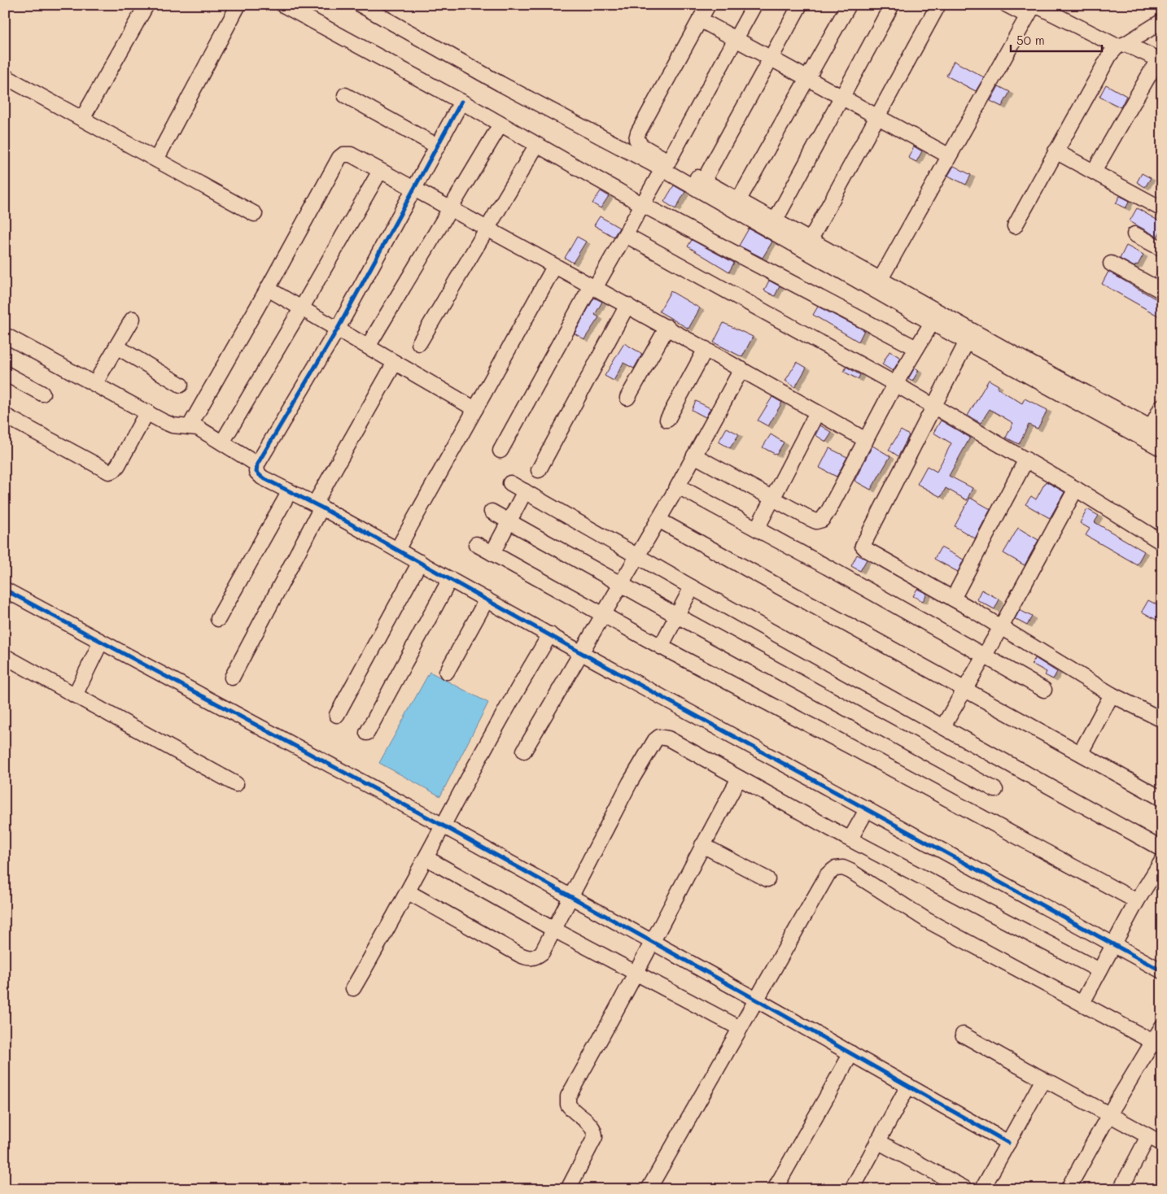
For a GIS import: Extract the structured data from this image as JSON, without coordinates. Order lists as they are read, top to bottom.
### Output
{
  "scale_bar": "50 m"
}
